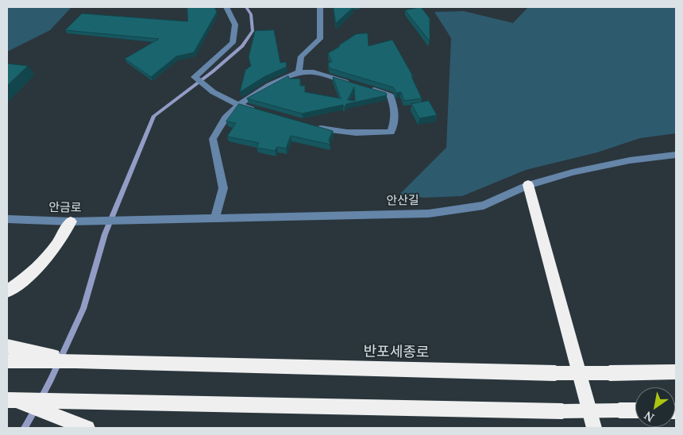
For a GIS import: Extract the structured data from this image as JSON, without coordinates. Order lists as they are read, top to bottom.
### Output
{
  "streets": {
    "highway": ["반포세종로"],
    "street": ["안산길", "안금로"]
  },
  "crossings": [
    ["안산길", "안금로"]
  ],
  "north": "bottom left"
}
